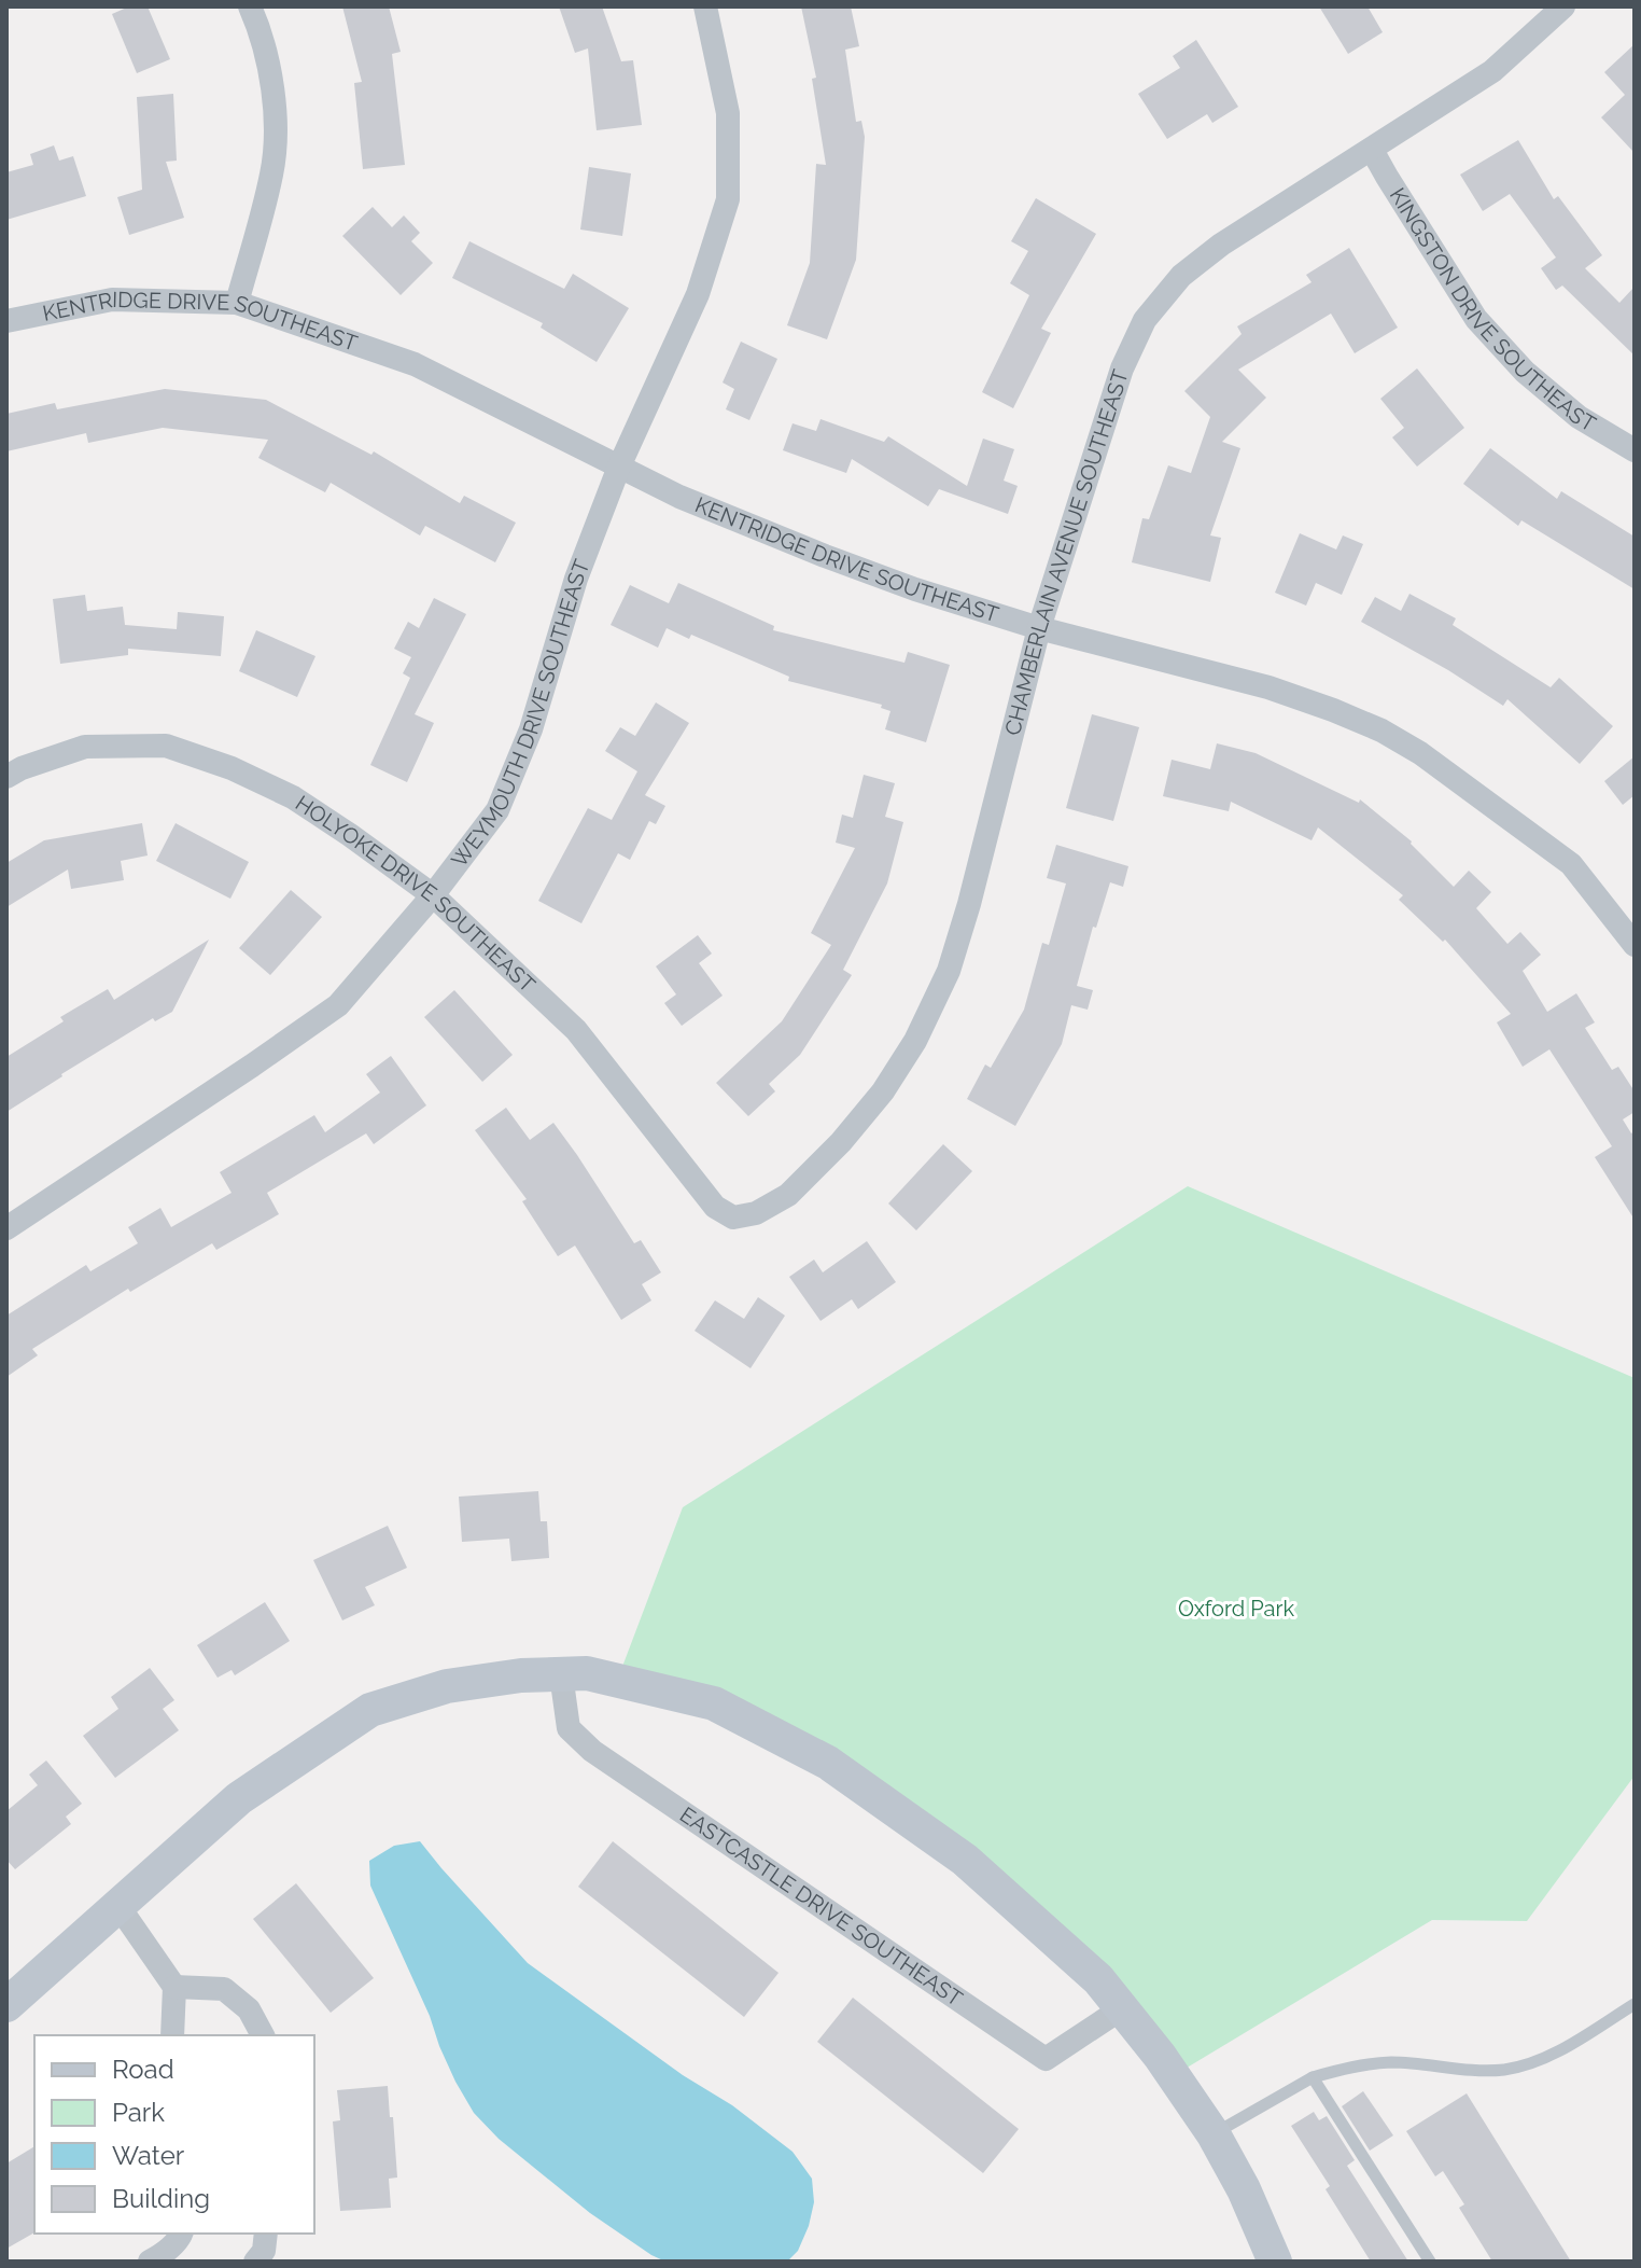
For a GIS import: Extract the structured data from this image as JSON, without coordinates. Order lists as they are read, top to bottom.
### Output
{
  "streets": {
    "street": [
      "KINGSTON DRIVE SOUTHEAST",
      "KENTRIDGE DRIVE SOUTHEAST",
      "CHAMBERLAIN AVENUE SOUTHEAST",
      "WEYMOUTH DRIVE SOUTHEAST",
      "HOLYOKE DRIVE SOUTHEAST",
      "EASTCASTLE DRIVE SOUTHEAST"
    ]
  },
  "crossings": [
    ["KINGSTON DRIVE SOUTHEAST", "CHAMBERLAIN AVENUE SOUTHEAST"],
    ["KENTRIDGE DRIVE SOUTHEAST", "CHAMBERLAIN AVENUE SOUTHEAST"],
    ["KENTRIDGE DRIVE SOUTHEAST", "WEYMOUTH DRIVE SOUTHEAST"],
    ["CHAMBERLAIN AVENUE SOUTHEAST", "HOLYOKE DRIVE SOUTHEAST"],
    ["WEYMOUTH DRIVE SOUTHEAST", "HOLYOKE DRIVE SOUTHEAST"]
  ],
  "parks": ["Oxford Park"],
  "legend": [
    "Road",
    "Park",
    "Water",
    "Building"
  ]
}
